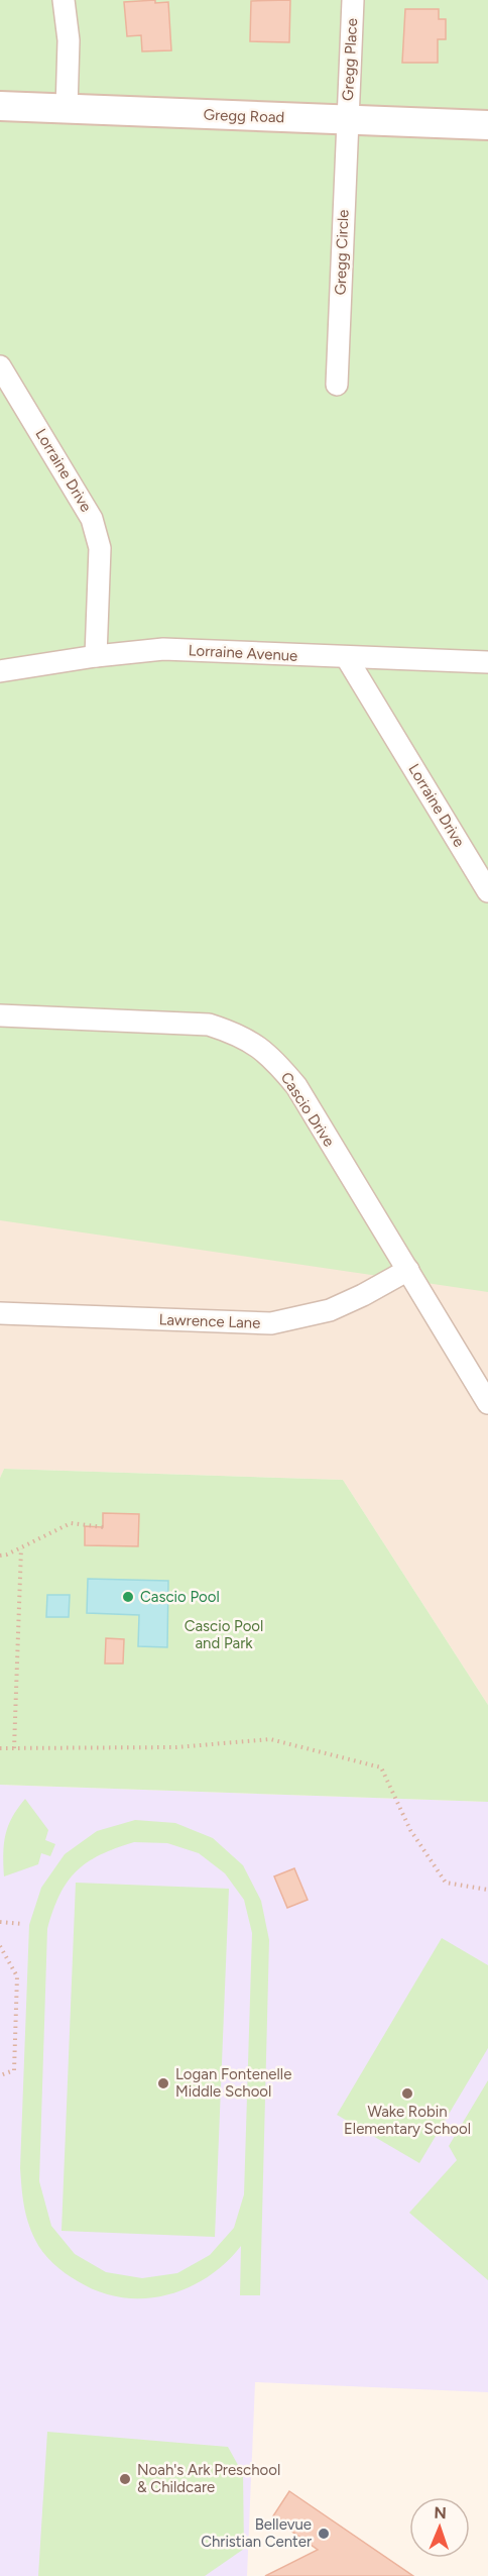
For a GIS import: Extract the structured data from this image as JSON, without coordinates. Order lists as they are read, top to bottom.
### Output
{
  "streets": {
    "main road": ["Gregg Road"],
    "street": [
      "Gregg Place",
      "Gregg Circle",
      "Lorraine Drive",
      "Lorraine Avenue",
      "Cascio Drive",
      "Lawrence Lane"
    ]
  },
  "crossings": [
    ["Gregg Place", "Gregg Road"],
    ["Gregg Place", "Gregg Circle"],
    ["Gregg Road", "Gregg Circle"],
    ["Lorraine Drive", "Lorraine Avenue"],
    ["Cascio Drive", "Lawrence Lane"]
  ],
  "parks": ["Cascio Pool and Park"],
  "places": [
    "Cascio Pool",
    "Logan Fontenelle Middle School",
    "Wake Robin Elementary School",
    "Noah's Ark Preschool & Childcare",
    "Bellevue Christian Center"
  ],
  "north": "top"
}
